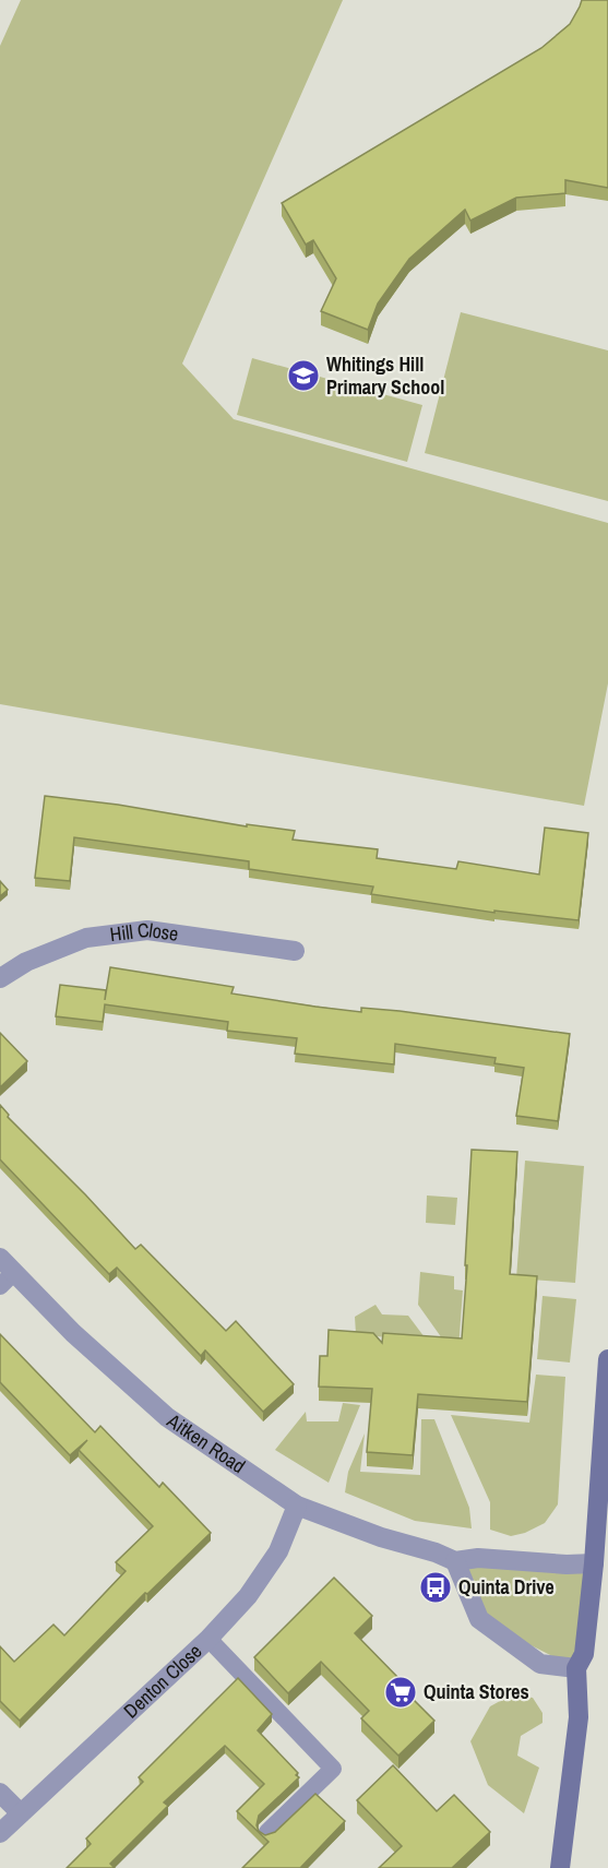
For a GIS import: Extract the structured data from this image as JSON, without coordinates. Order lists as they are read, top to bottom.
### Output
{
  "streets": {
    "street": ["Hill Close", "Aitken Road", "Denton Close"]
  },
  "crossings": [
    ["Aitken Road", "Denton Close"]
  ],
  "places": {
    "school or university": ["Whitings Hill Primary School"],
    "bus stop": ["Quinta Drive"],
    "supermarket": ["Quinta Stores"]
  }
}
